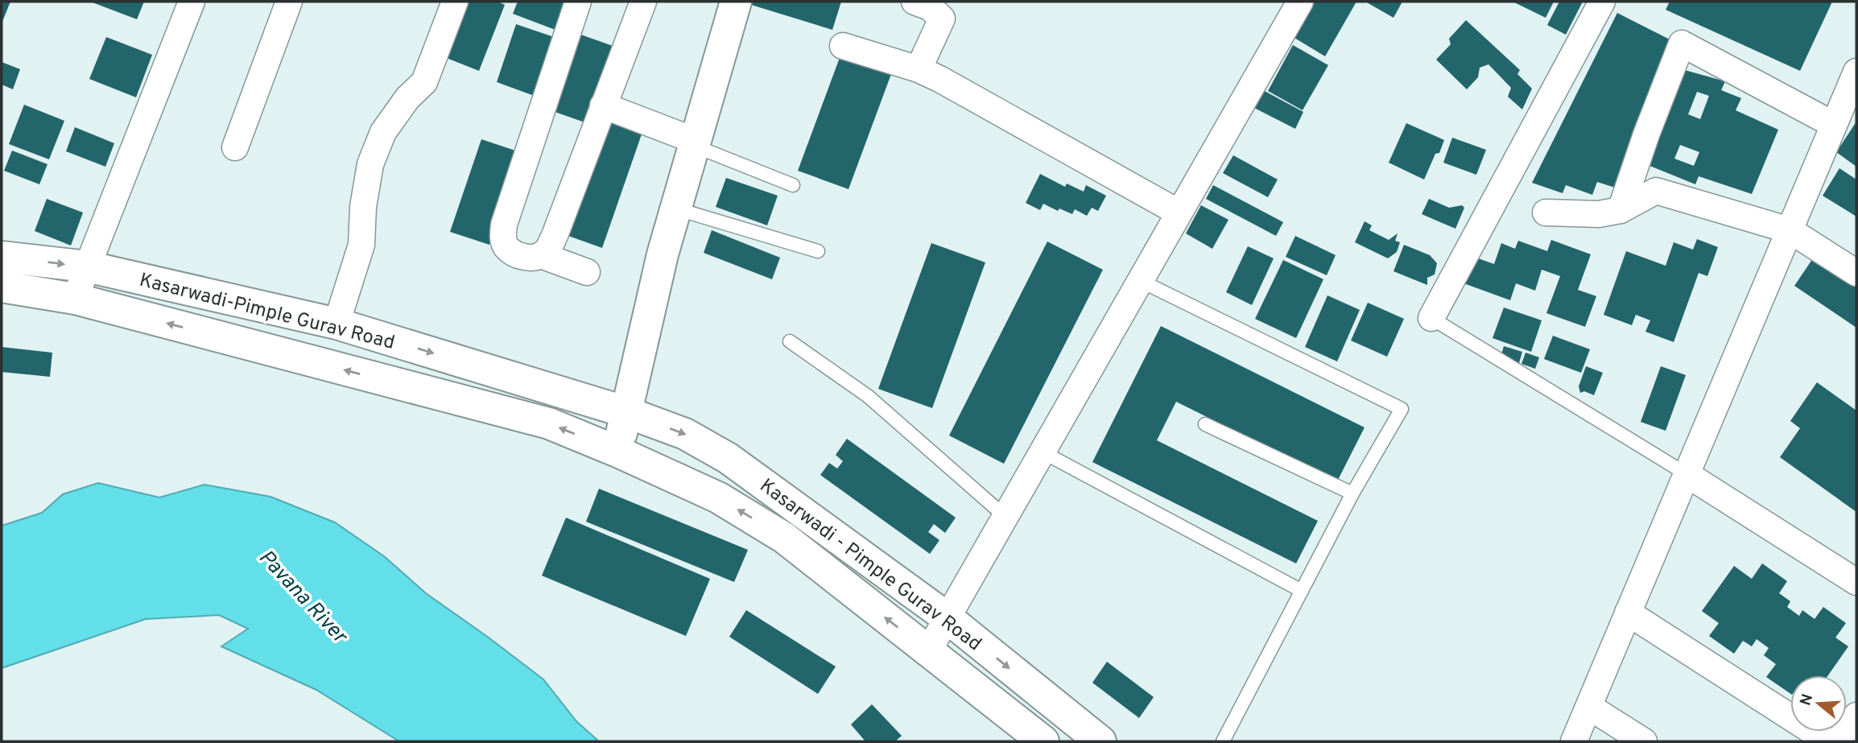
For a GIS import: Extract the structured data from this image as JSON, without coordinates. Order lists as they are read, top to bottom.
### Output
{
  "streets": {
    "street": ["Kasarwadi-Pimple Gurav Road", "Kasarwadi - Pimple Gurav Road"]
  },
  "crossings": [
    ["Kasarwadi-Pimple Gurav Road", "Kasarwadi - Pimple Gurav Road"]
  ],
  "water": ["Pavana River"],
  "north": "left"
}
